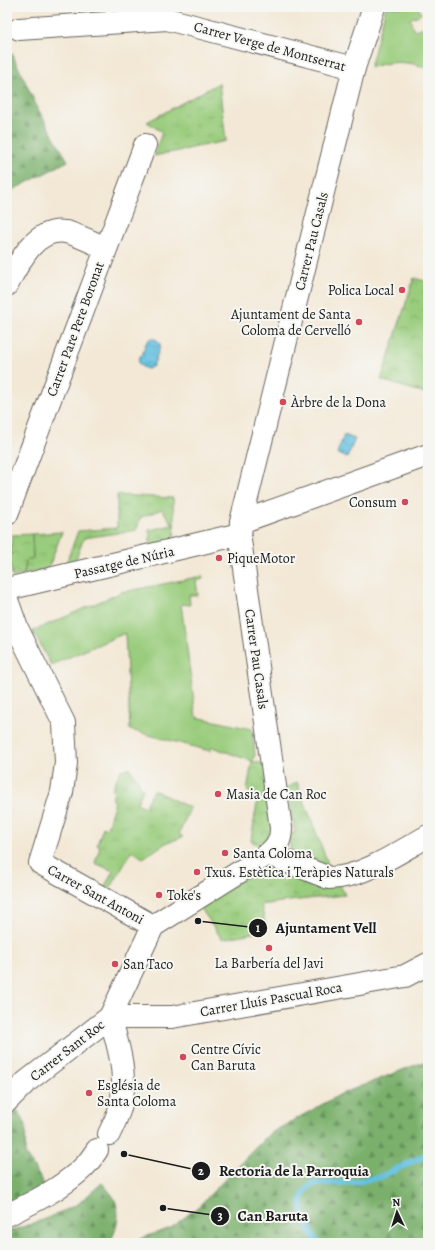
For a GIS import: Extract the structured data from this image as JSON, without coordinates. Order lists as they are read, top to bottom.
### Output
{
  "streets": {
    "street": [
      "Carrer Verge de Montserrat",
      "Carrer Pau Casals",
      "Carrer Pare Pere Boronat",
      "Passatge de Núria",
      "Carrer Sant Antoni",
      "Carrer Lluís Pascual Roca",
      "Carrer Sant Roc"
    ]
  },
  "crossings": [
    ["Carrer Verge de Montserrat", "Carrer Pau Casals"],
    ["Carrer Pau Casals", "Passatge de Núria"],
    ["Carrer Lluís Pascual Roca", "Carrer Sant Roc"]
  ],
  "places": [
    "Polica Local",
    "Ajuntament de Santa Coloma de Cervelló",
    "Àrbre de la Dona",
    "Consum",
    "PiqueMotor",
    "Masia de Can Roc",
    "Santa Coloma",
    "Txus. Estètica i Teràpies Naturals",
    "Toke's",
    "Ajuntament Vell",
    "La Barbería del Javi",
    "San Taco",
    "Centre Cívic Can Baruta",
    "Església de Santa Coloma",
    "Rectoria de la Parroquia",
    "Can Baruta"
  ],
  "north": "top"
}
